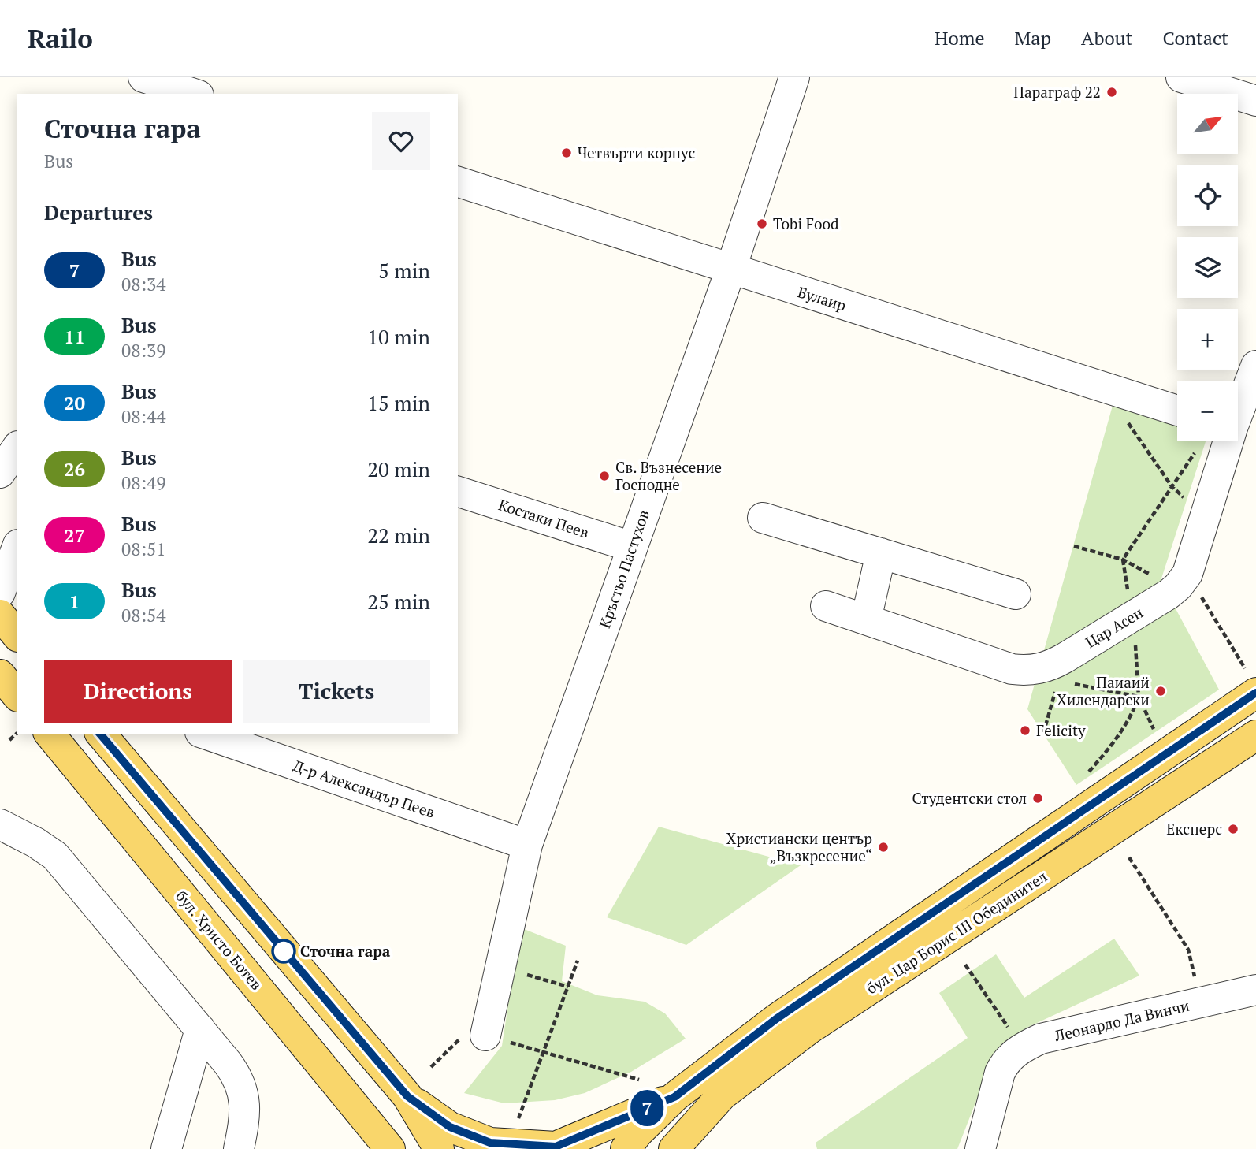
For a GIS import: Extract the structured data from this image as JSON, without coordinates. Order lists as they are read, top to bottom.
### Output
{
  "streets": {
    "main road": ["бул. Цар Борис III Обединител", "бул. Христо Ботев"],
    "street": [
      "Булаир",
      "Костаки Пеев",
      "Кръстьо Пастухов",
      "Цар Асен",
      "Д-р Александър Пеев",
      "Леонардо Да Винчи"
    ]
  },
  "crossings": [
    ["Булаир", "Кръстьо Пастухов"],
    ["Костаки Пеев", "Кръстьо Пастухов"],
    ["Кръстьо Пастухов", "Д-р Александър Пеев"]
  ],
  "places": [
    "Параграф 22",
    "Четвърти корпус",
    "Tobi Food",
    "Св. Възнесение Господне",
    "Паиаий Хилендарски",
    "Felicity",
    "Студентски стол",
    "Експерс",
    "Христиански център „Възкресение“",
    "Сточна гара"
  ],
  "lines": ["bus line 7"],
  "north": "top right",
  "page": {
    "header": "Railo",
    "nav": [
      "Home",
      "Map",
      "About",
      "Contact"
    ],
    "on_map": "7",
    "map_buttons": ["+", "−"],
    "heading": [
      ["Сточна гара", "Bus"],
      "Departures"
    ],
    "list": [
      {
        "mark": "7",
        "name": "Bus",
        "note": "08:34",
        "value": "5 min"
      },
      {
        "mark": "11",
        "name": "Bus",
        "note": "08:39",
        "value": "10 min"
      },
      {
        "mark": "20",
        "name": "Bus",
        "note": "08:44",
        "value": "15 min"
      },
      {
        "mark": "26",
        "name": "Bus",
        "note": "08:49",
        "value": "20 min"
      },
      {
        "mark": "27",
        "name": "Bus",
        "note": "08:51",
        "value": "22 min"
      },
      {
        "mark": "1",
        "name": "Bus",
        "note": "08:54",
        "value": "25 min"
      }
    ],
    "buttons": ["Directions", "Tickets"]
  }
}
